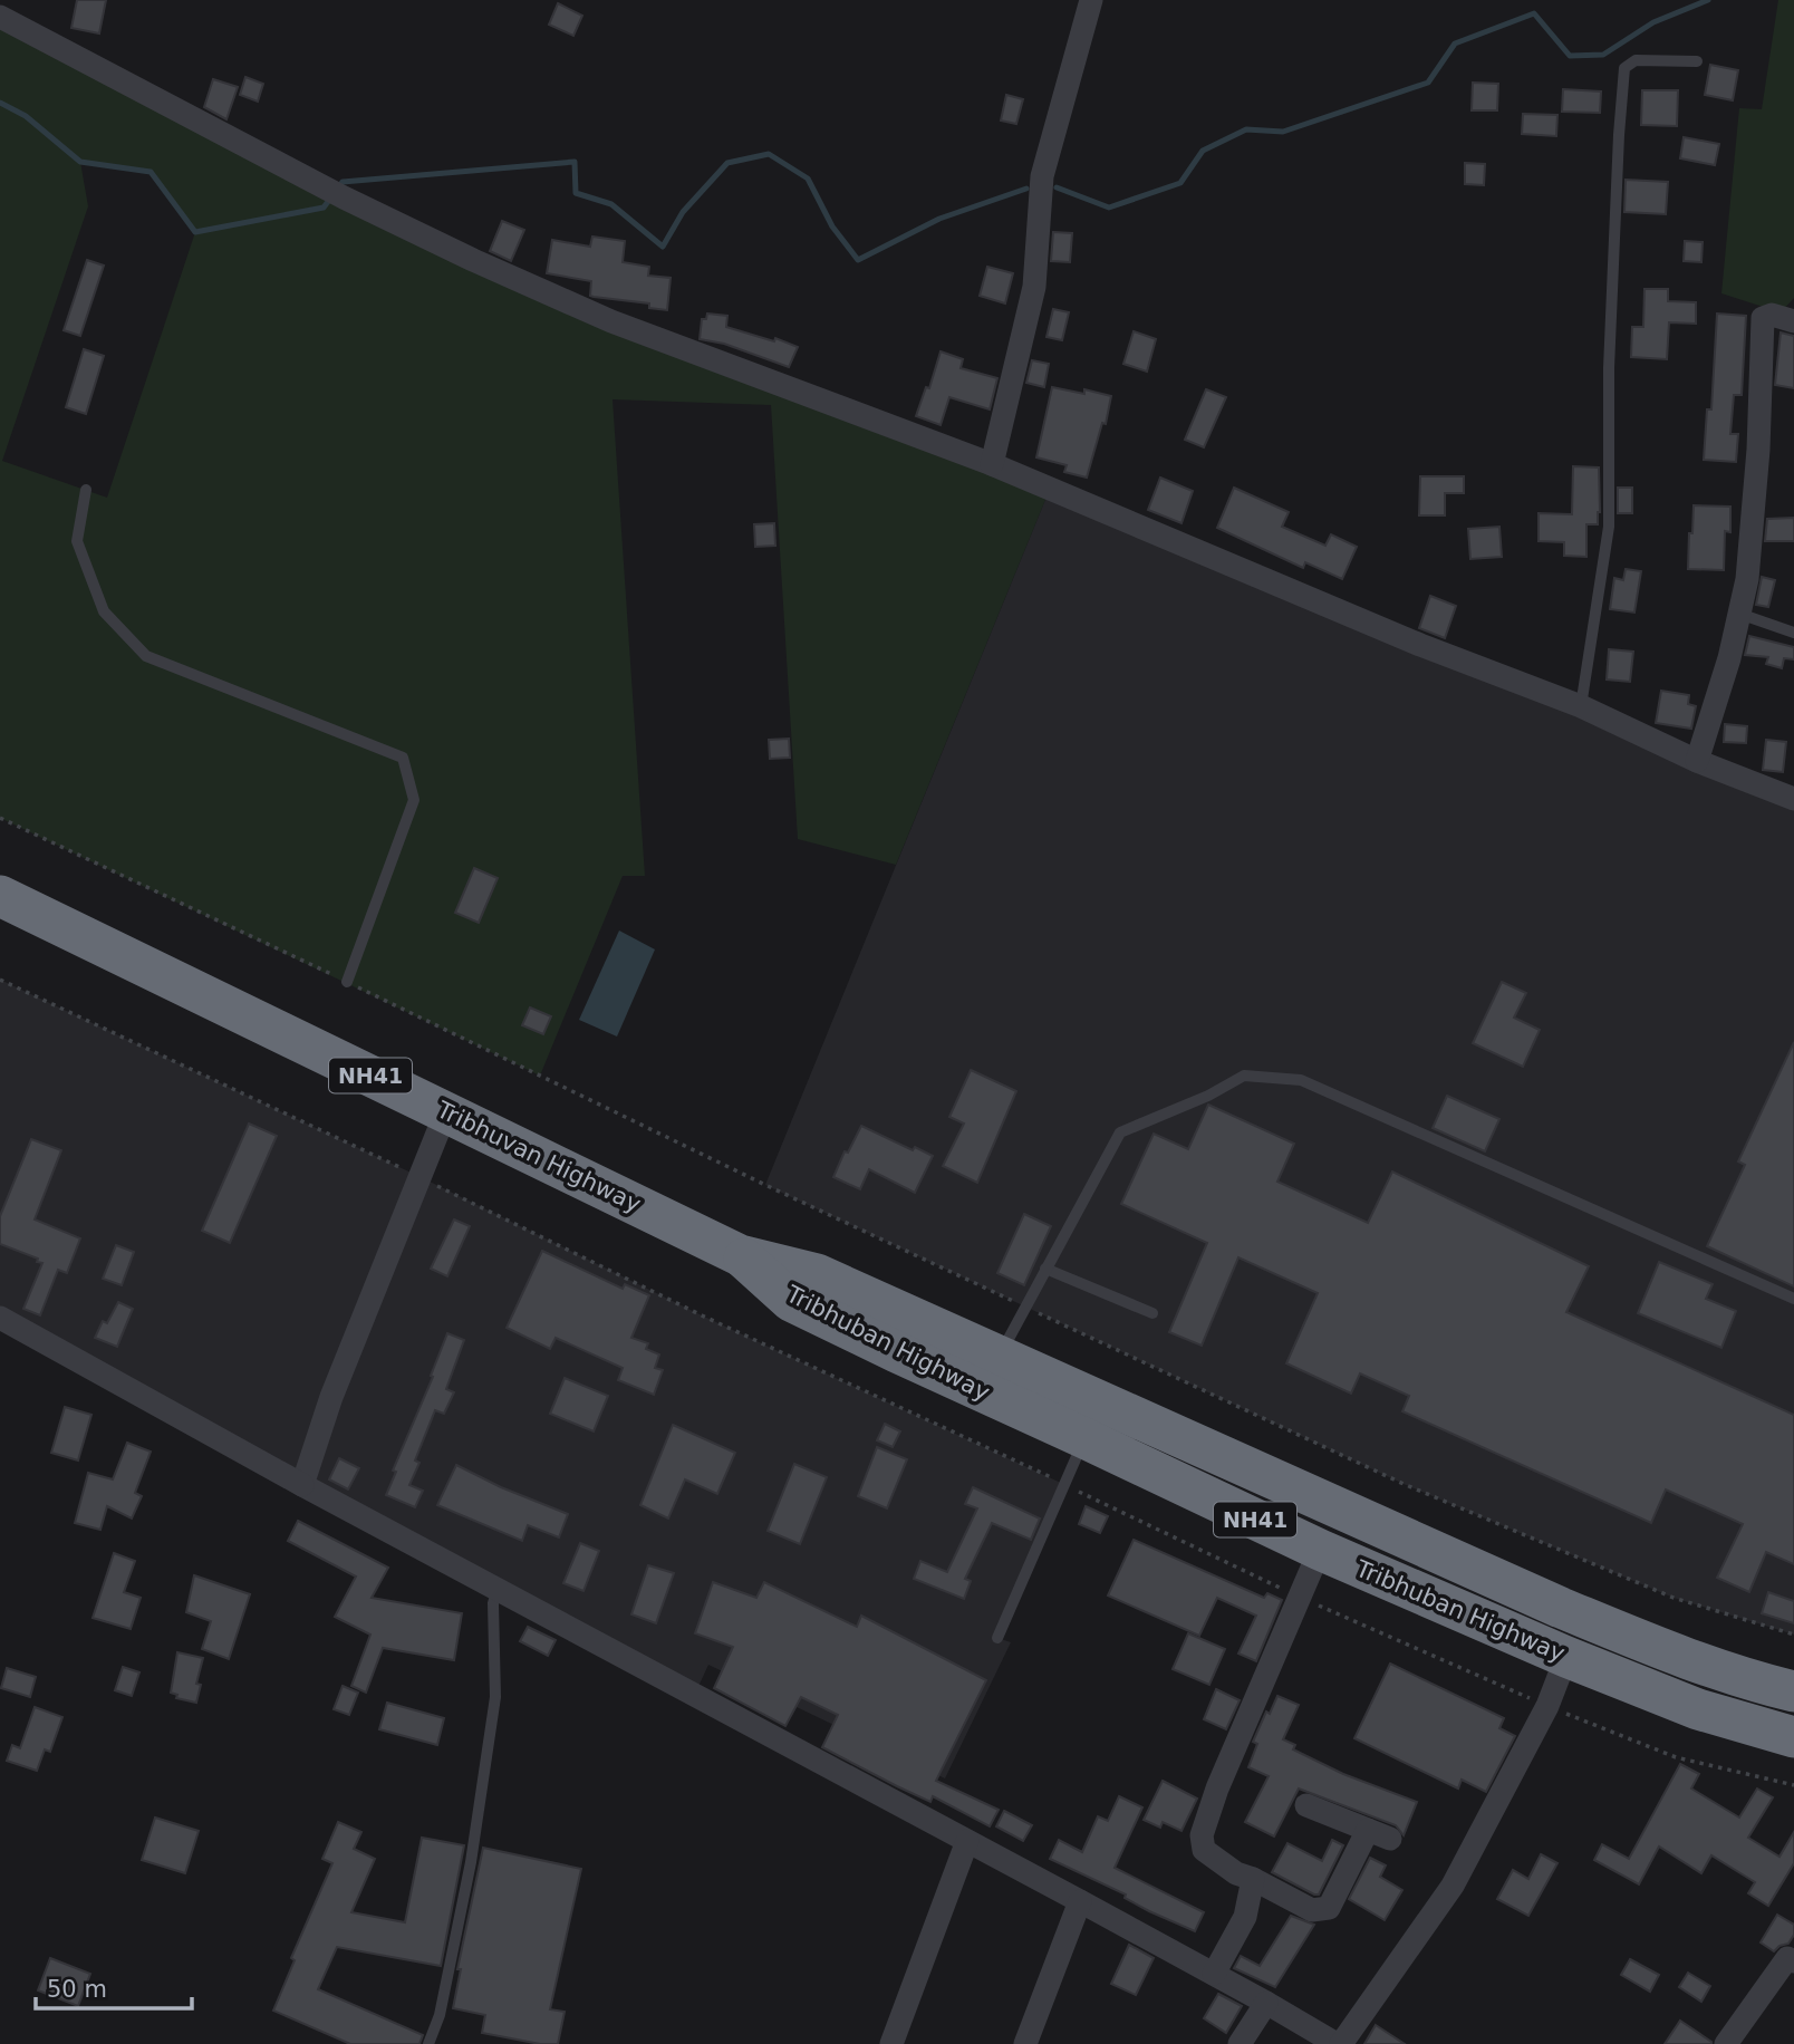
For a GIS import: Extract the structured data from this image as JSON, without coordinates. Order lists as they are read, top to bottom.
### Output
{
  "streets": {
    "highway": ["NH41", "Tribhuvan Highway", "Tribhuban Highway"]
  },
  "crossings": [
    ["Tribhuvan Highway", "Tribhuban Highway"]
  ],
  "scale_bar": "50 m"
}
